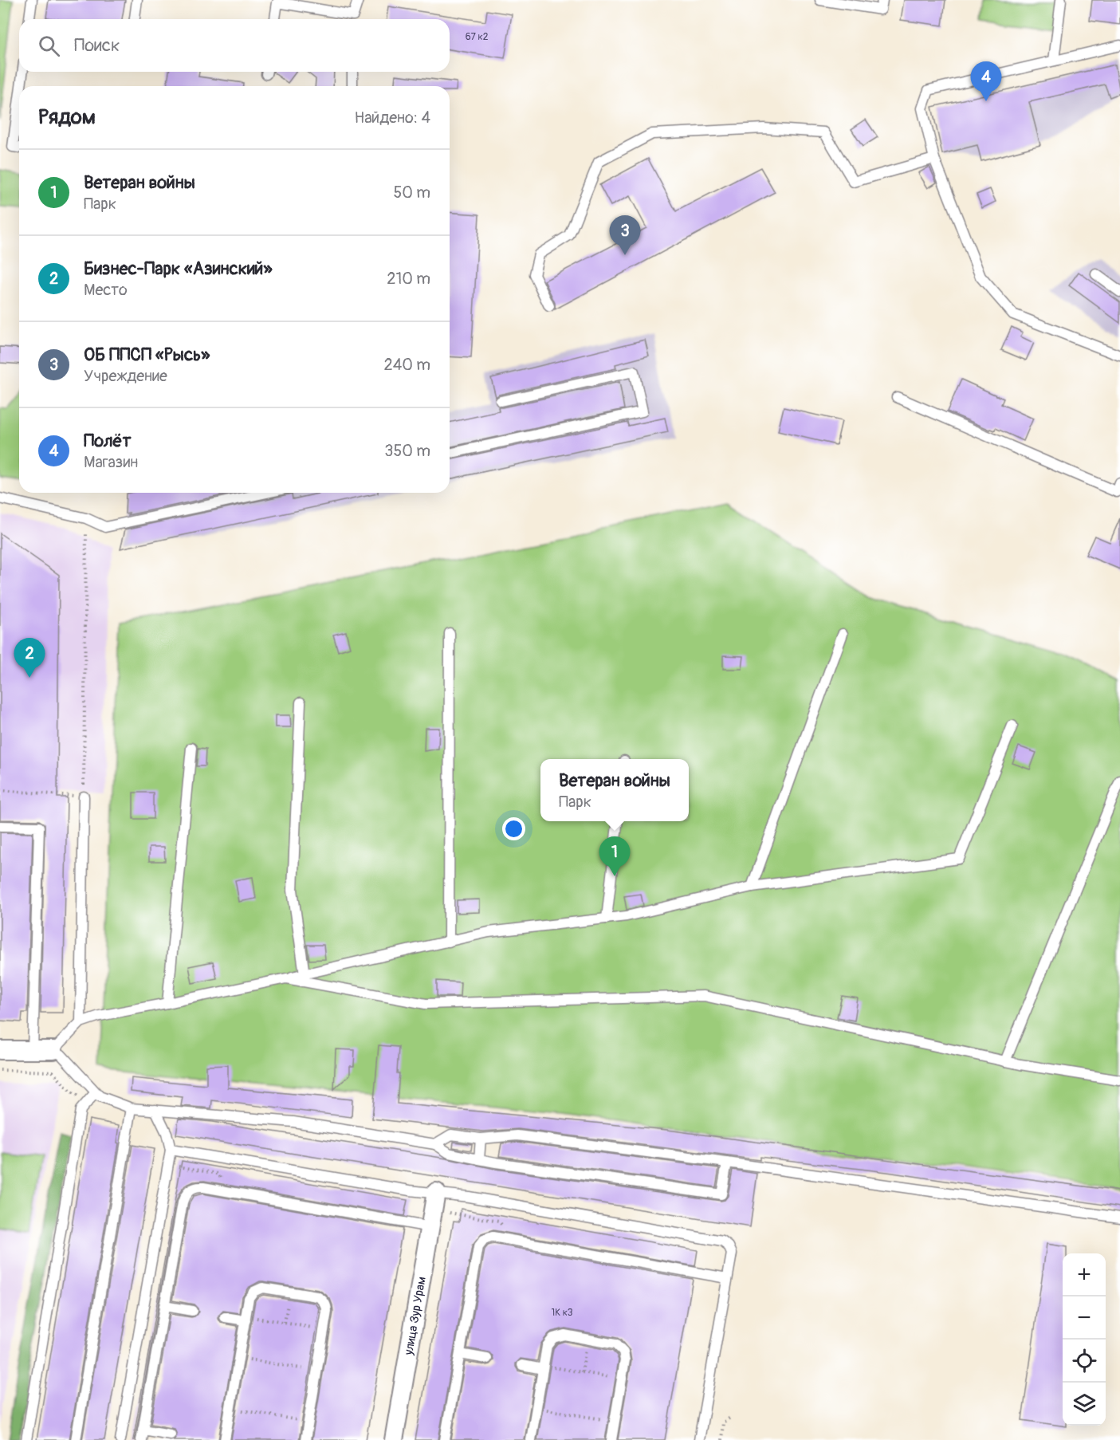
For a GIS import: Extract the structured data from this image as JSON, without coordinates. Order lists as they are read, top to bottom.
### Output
{
  "streets": {
    "street": ["улица Зур Урам"]
  },
  "house_numbers": ["67 к2", "1К к3"],
  "page": {
    "search": "Поиск",
    "pins": [
      "4",
      "3",
      "2",
      "1"
    ],
    "heading": ["Рядом", "Найдено: 4"],
    "list": [
      {
        "mark": "1",
        "name": "Ветеран войны",
        "note": "Парк",
        "value": "50 m"
      },
      {
        "mark": "2",
        "name": "Бизнес-Парк «Азинский»",
        "note": "Место",
        "value": "210 m"
      },
      {
        "mark": "3",
        "name": "ОБ ППСП «Рысь»",
        "note": "Учреждение",
        "value": "240 m"
      },
      {
        "mark": "4",
        "name": "Полёт",
        "note": "Магазин",
        "value": "350 m"
      }
    ],
    "popup": ["Ветеран войны", "Парк"],
    "map_buttons": ["+", "−"]
  }
}
